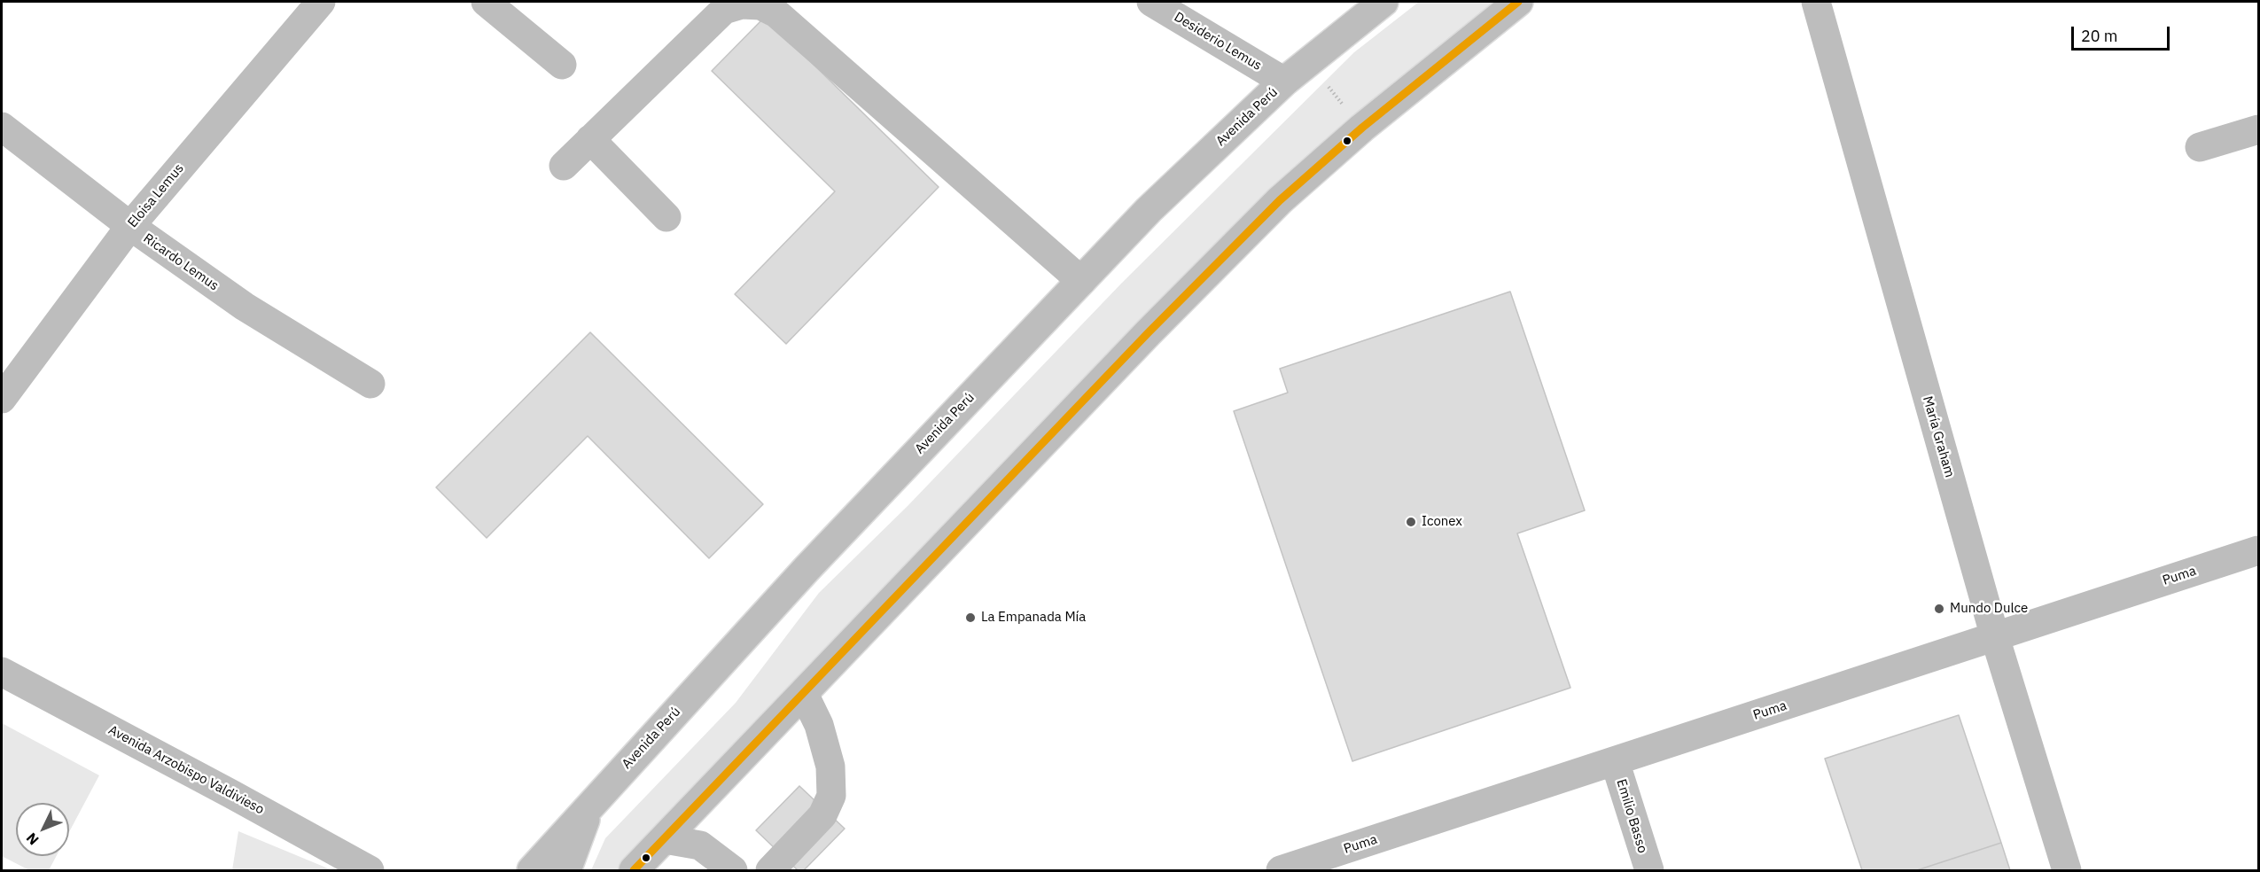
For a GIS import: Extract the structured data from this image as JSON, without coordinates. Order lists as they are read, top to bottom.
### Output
{
  "streets": {
    "street": [
      "Desiderio Lemus",
      "Avenida Perú",
      "Eloisa Lemus",
      "Ricardo Lemus",
      "María Graham",
      "Puma",
      "Avenida Arzobispo Valdivieso",
      "Emilio Basso"
    ]
  },
  "crossings": [
    ["Desiderio Lemus", "Avenida Perú"],
    ["Eloisa Lemus", "Ricardo Lemus"],
    ["María Graham", "Puma"],
    ["Puma", "Emilio Basso"]
  ],
  "places": ["Iconex", "Mundo Dulce", "La Empanada Mía"],
  "scale_bar": "20 m",
  "north": "bottom left"
}
